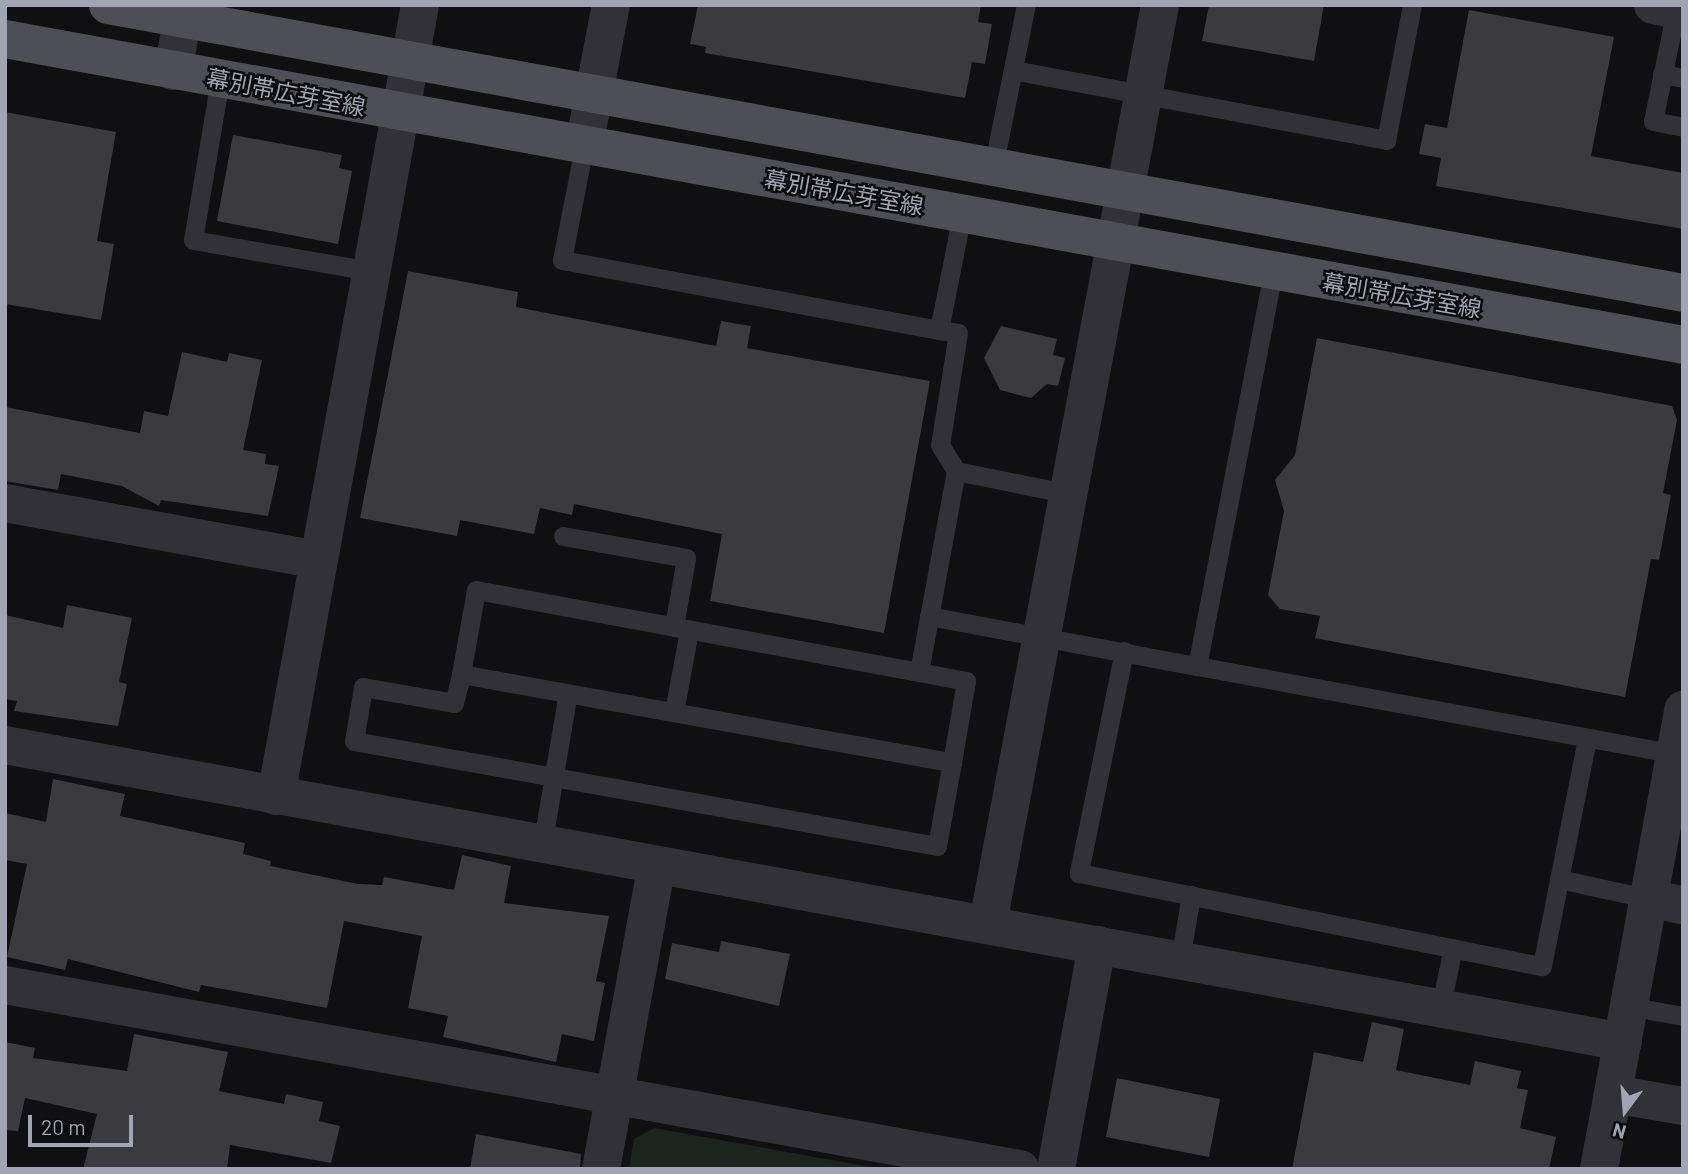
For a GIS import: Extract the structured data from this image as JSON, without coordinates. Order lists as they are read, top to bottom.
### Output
{
  "streets": {
    "main road": ["幕別帯広芽室線"]
  },
  "scale_bar": "20 m",
  "north": "bottom"
}
